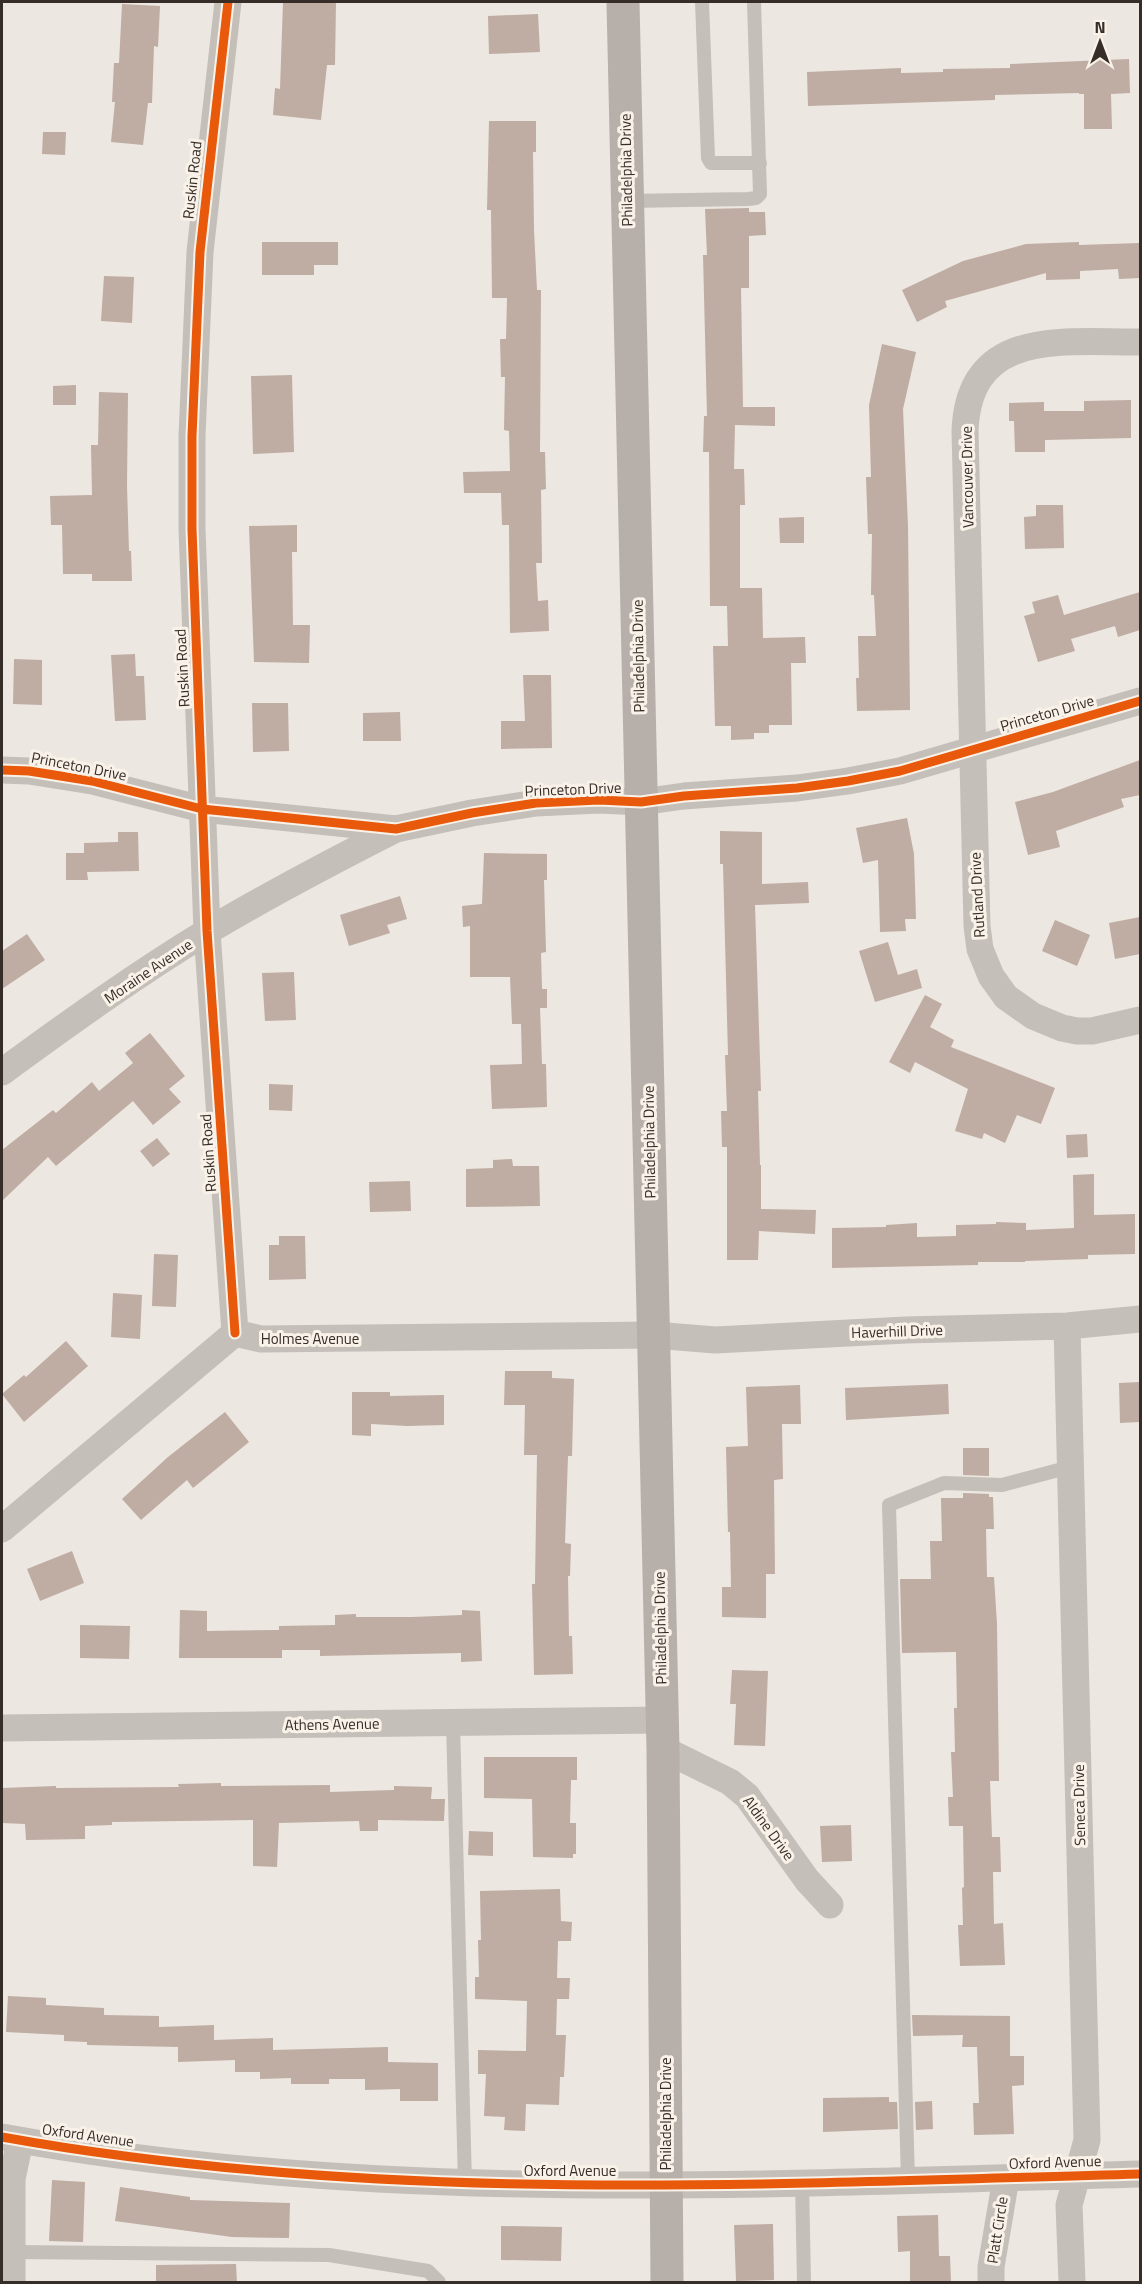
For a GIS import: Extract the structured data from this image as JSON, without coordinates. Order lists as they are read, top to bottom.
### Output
{
  "streets": {
    "main road": ["Philadelphia Drive"],
    "street": [
      "Ruskin Road",
      "Vancouver Drive",
      "Princeton Drive",
      "Rutland Drive",
      "Moraine Avenue",
      "Haverhill Drive",
      "Holmes Avenue",
      "Athens Avenue",
      "Seneca Drive",
      "Aldine Drive",
      "Oxford Avenue",
      "Platt Circle"
    ]
  },
  "crossings": [
    ["Philadelphia Drive", "Princeton Drive"],
    ["Philadelphia Drive", "Haverhill Drive"],
    ["Philadelphia Drive", "Holmes Avenue"],
    ["Philadelphia Drive", "Athens Avenue"],
    ["Philadelphia Drive", "Aldine Drive"],
    ["Philadelphia Drive", "Oxford Avenue"],
    ["Ruskin Road", "Princeton Drive"],
    ["Ruskin Road", "Moraine Avenue"],
    ["Ruskin Road", "Holmes Avenue"],
    ["Vancouver Drive", "Princeton Drive"],
    ["Vancouver Drive", "Rutland Drive"],
    ["Princeton Drive", "Rutland Drive"],
    ["Princeton Drive", "Moraine Avenue"],
    ["Haverhill Drive", "Holmes Avenue"],
    ["Haverhill Drive", "Seneca Drive"],
    ["Athens Avenue", "Aldine Drive"],
    ["Seneca Drive", "Oxford Avenue"],
    ["Oxford Avenue", "Platt Circle"]
  ],
  "north": "top"
}
